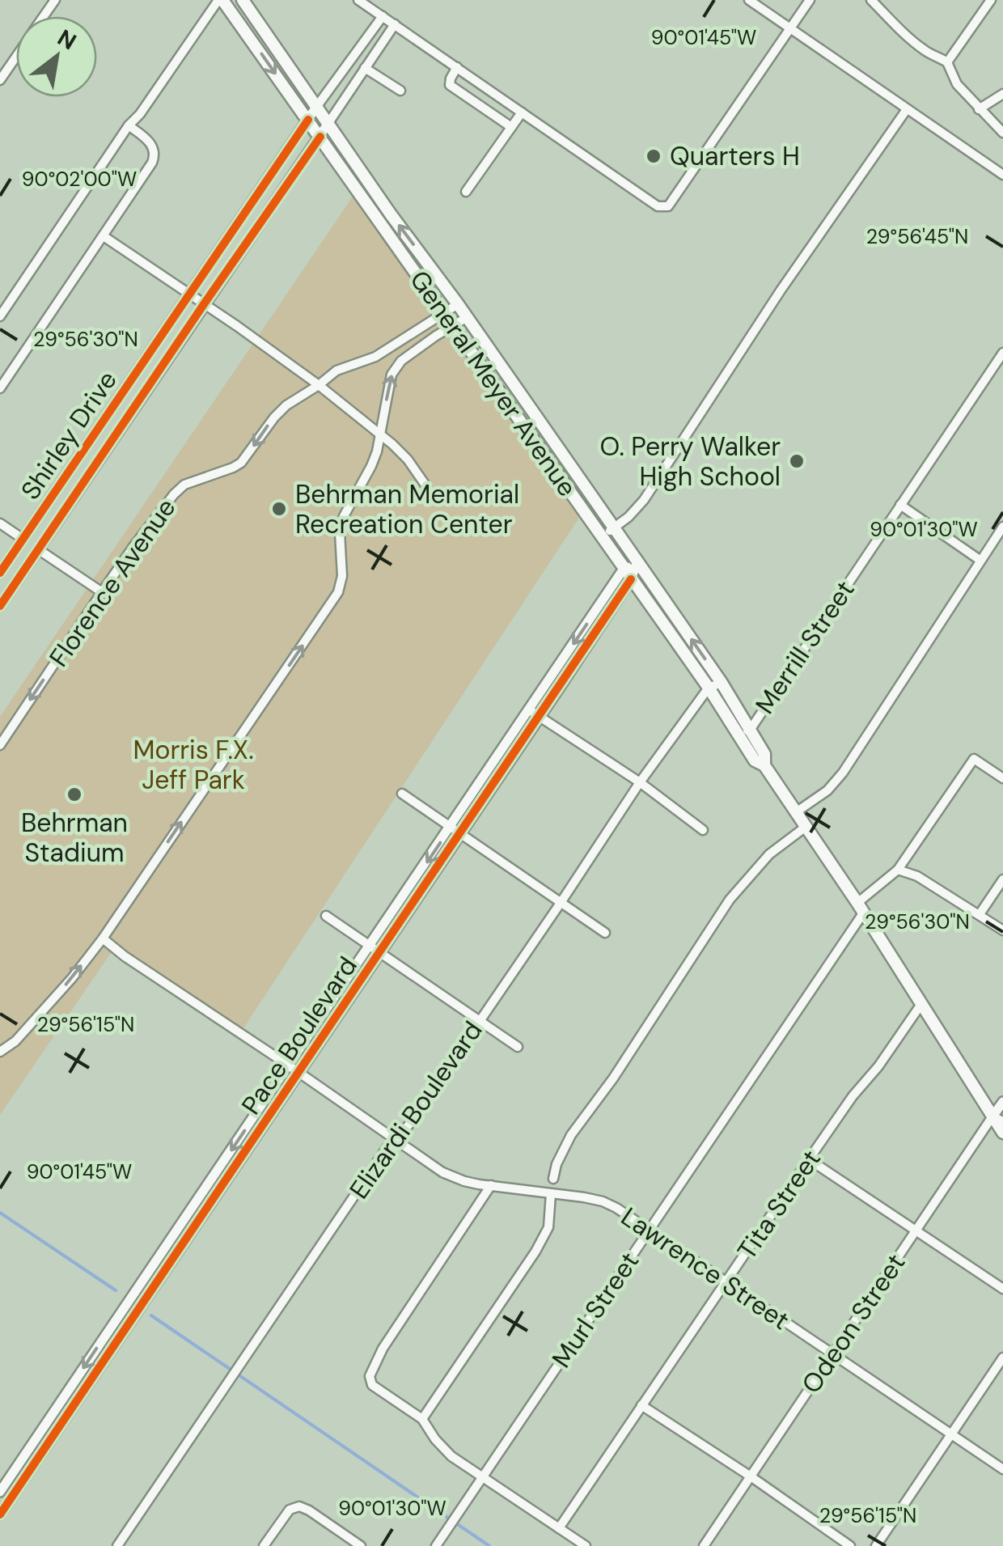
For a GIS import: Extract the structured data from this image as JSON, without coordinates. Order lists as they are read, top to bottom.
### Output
{
  "streets": {
    "main road": ["General Meyer Avenue"],
    "street": [
      "Shirley Drive",
      "Florence Avenue",
      "Merrill Street",
      "Pace Boulevard",
      "Elizardi Boulevard",
      "Tita Street",
      "Lawrence Street",
      "Murl Street",
      "Odeon Street"
    ]
  },
  "crossings": [
    ["General Meyer Avenue", "Shirley Drive"],
    ["General Meyer Avenue", "Florence Avenue"],
    ["General Meyer Avenue", "Merrill Street"],
    ["General Meyer Avenue", "Pace Boulevard"],
    ["General Meyer Avenue", "Elizardi Boulevard"],
    ["General Meyer Avenue", "Tita Street"],
    ["General Meyer Avenue", "Murl Street"],
    ["General Meyer Avenue", "Odeon Street"],
    ["Pace Boulevard", "Lawrence Street"],
    ["Elizardi Boulevard", "Lawrence Street"],
    ["Tita Street", "Lawrence Street"],
    ["Lawrence Street", "Murl Street"],
    ["Lawrence Street", "Odeon Street"]
  ],
  "one_way": ["Florence Avenue"],
  "parks": ["Morris F.X. Jeff Park"],
  "places": [
    "Quarters H",
    "O. Perry Walker High School",
    "Behrman Memorial Recreation Center",
    "Behrman Stadium"
  ],
  "north": "top right",
  "coordinates": [
    "90°01'45\"W",
    "90°02'00\"W",
    "29°56'45\"N",
    "29°56'30\"N",
    "90°01'30\"W",
    "29°56'15\"N"
  ]
}
